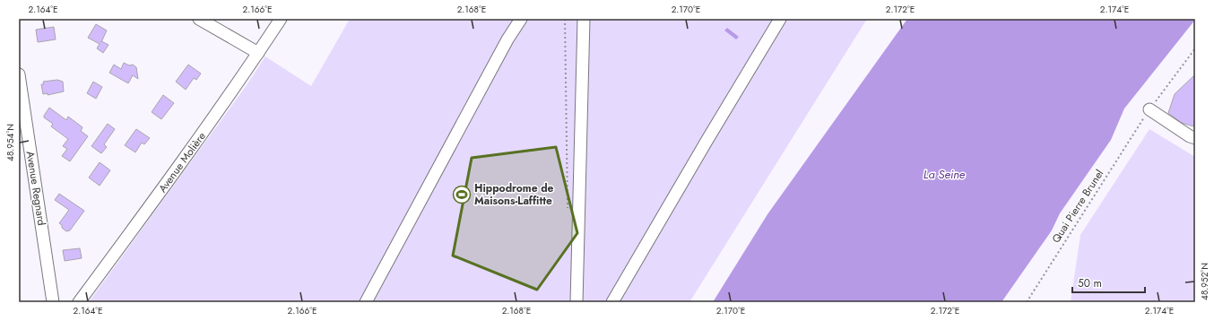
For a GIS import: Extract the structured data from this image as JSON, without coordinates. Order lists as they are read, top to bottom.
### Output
{
  "streets": {
    "street": ["Avenue Molière", "Avenue Regnard"],
    "path": ["Quai Pierre Brunel"]
  },
  "water": ["La Seine"],
  "places": {
    "sports": ["Hippodrome de Maisons-Laffitte"]
  },
  "scale_bar": "50 m",
  "coordinates": [
    "2.164°E",
    "2.166°E",
    "2.168°E",
    "2.170°E",
    "2.172°E",
    "2.174°E",
    "48.954°N",
    "48.952°N"
  ]
}
